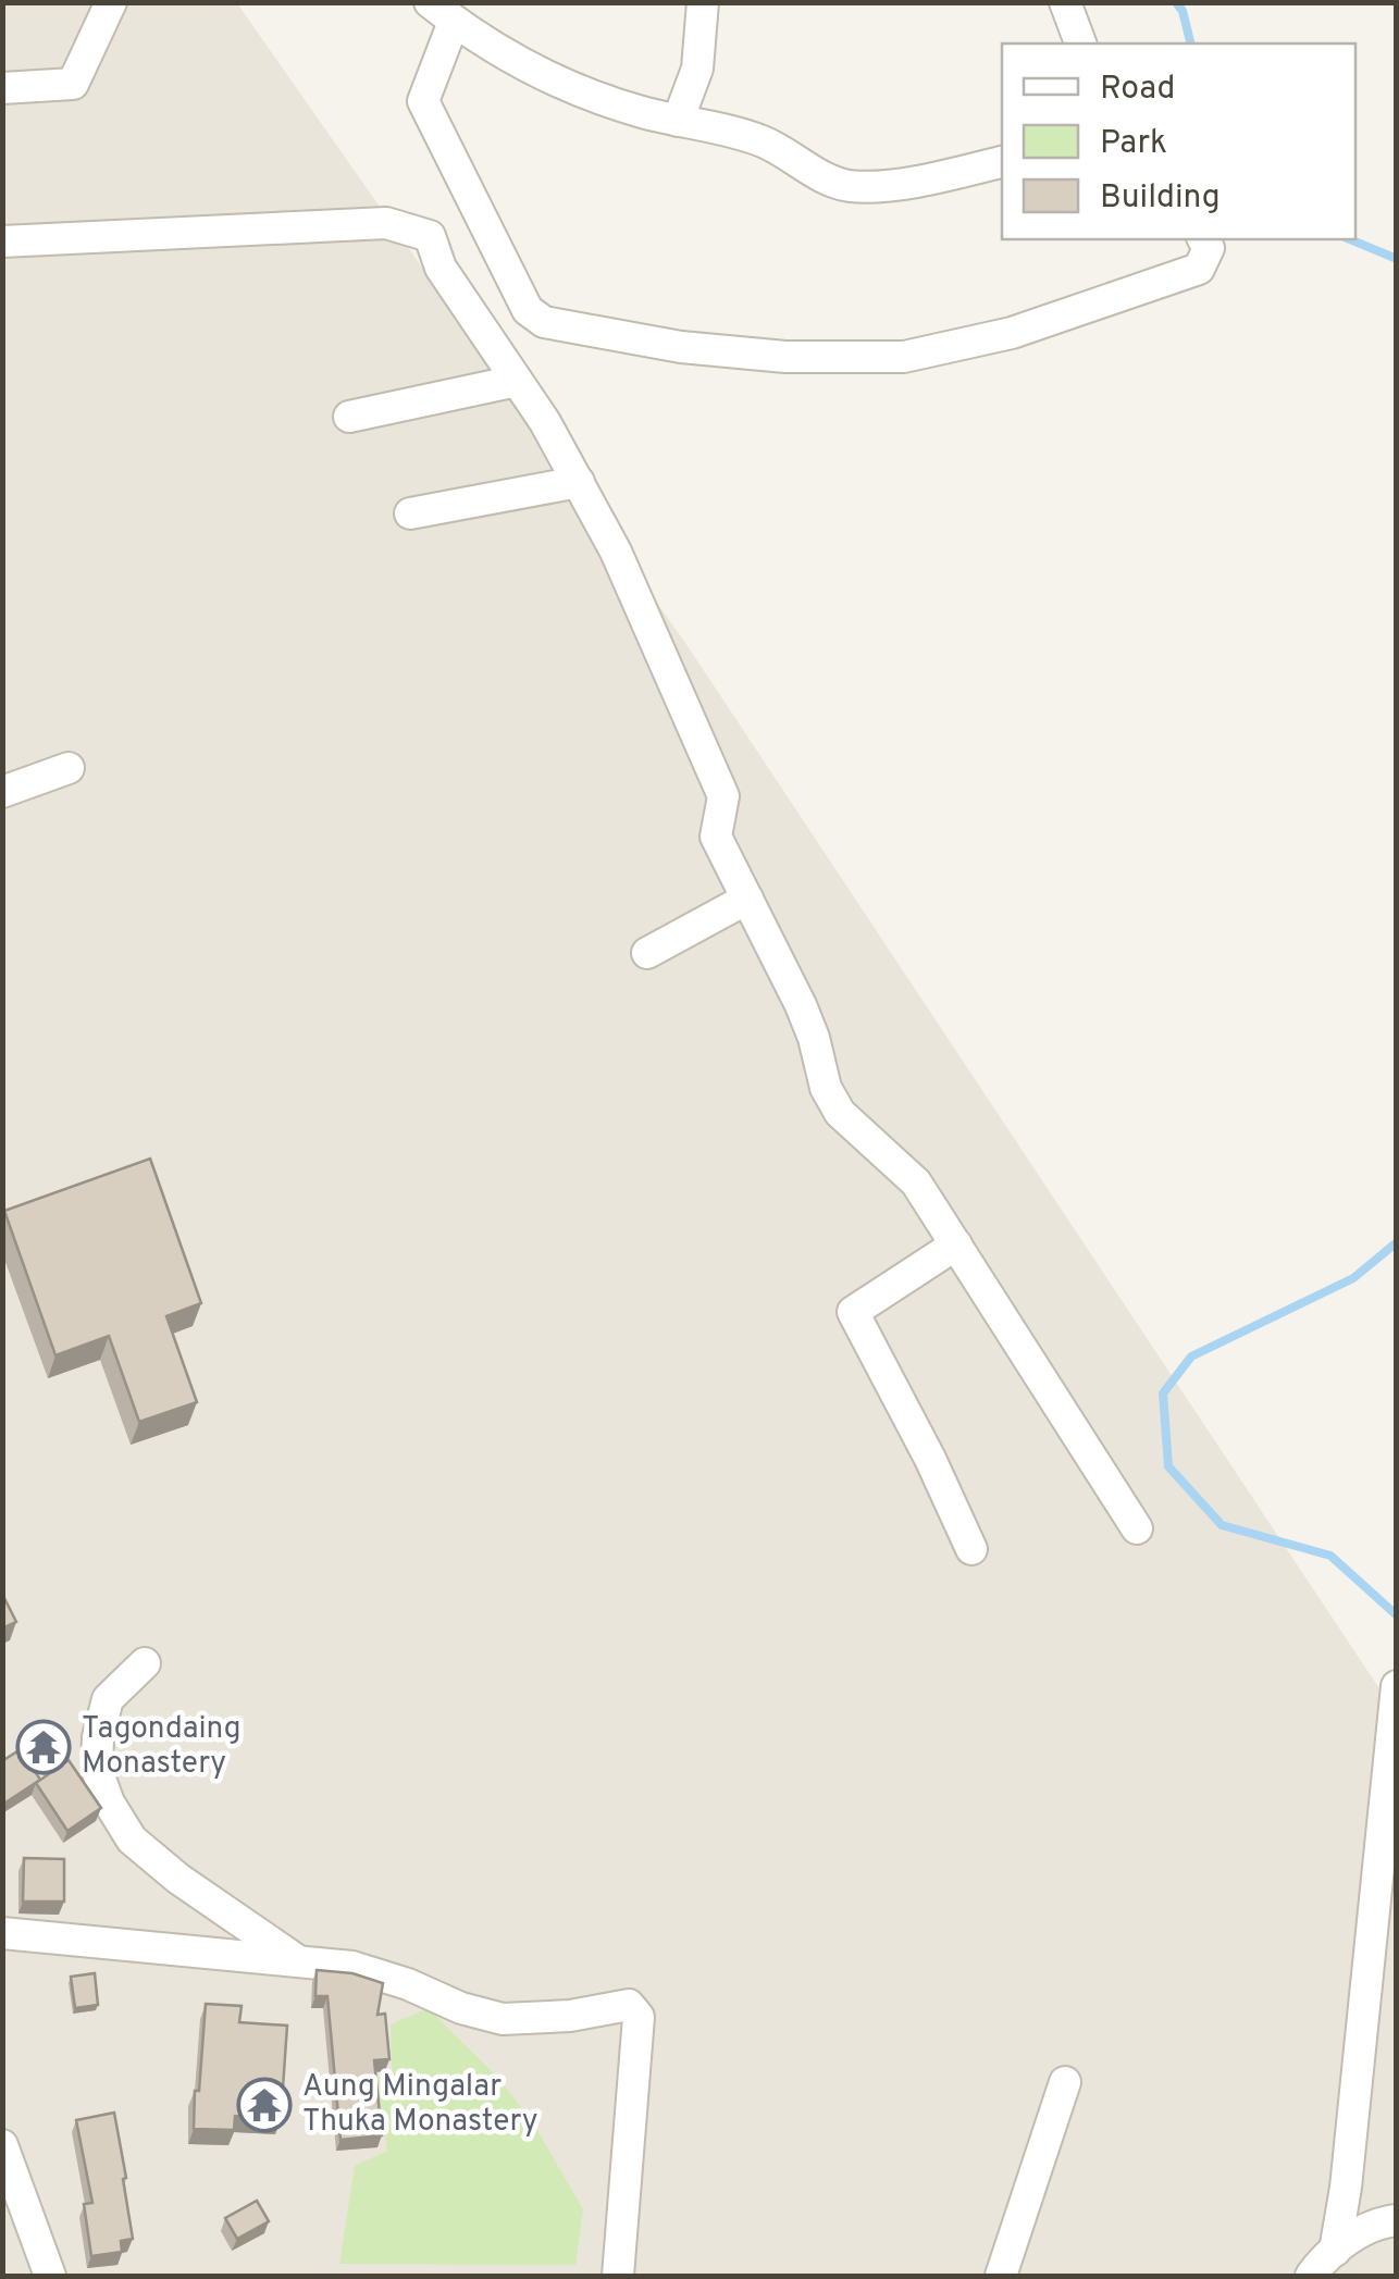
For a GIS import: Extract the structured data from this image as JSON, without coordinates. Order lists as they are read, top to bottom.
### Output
{
  "places": {
    "temple": ["Tagondaing Monastery", "Aung Mingalar Thuka Monastery"]
  },
  "legend": ["Road", "Park", "Building"]
}
